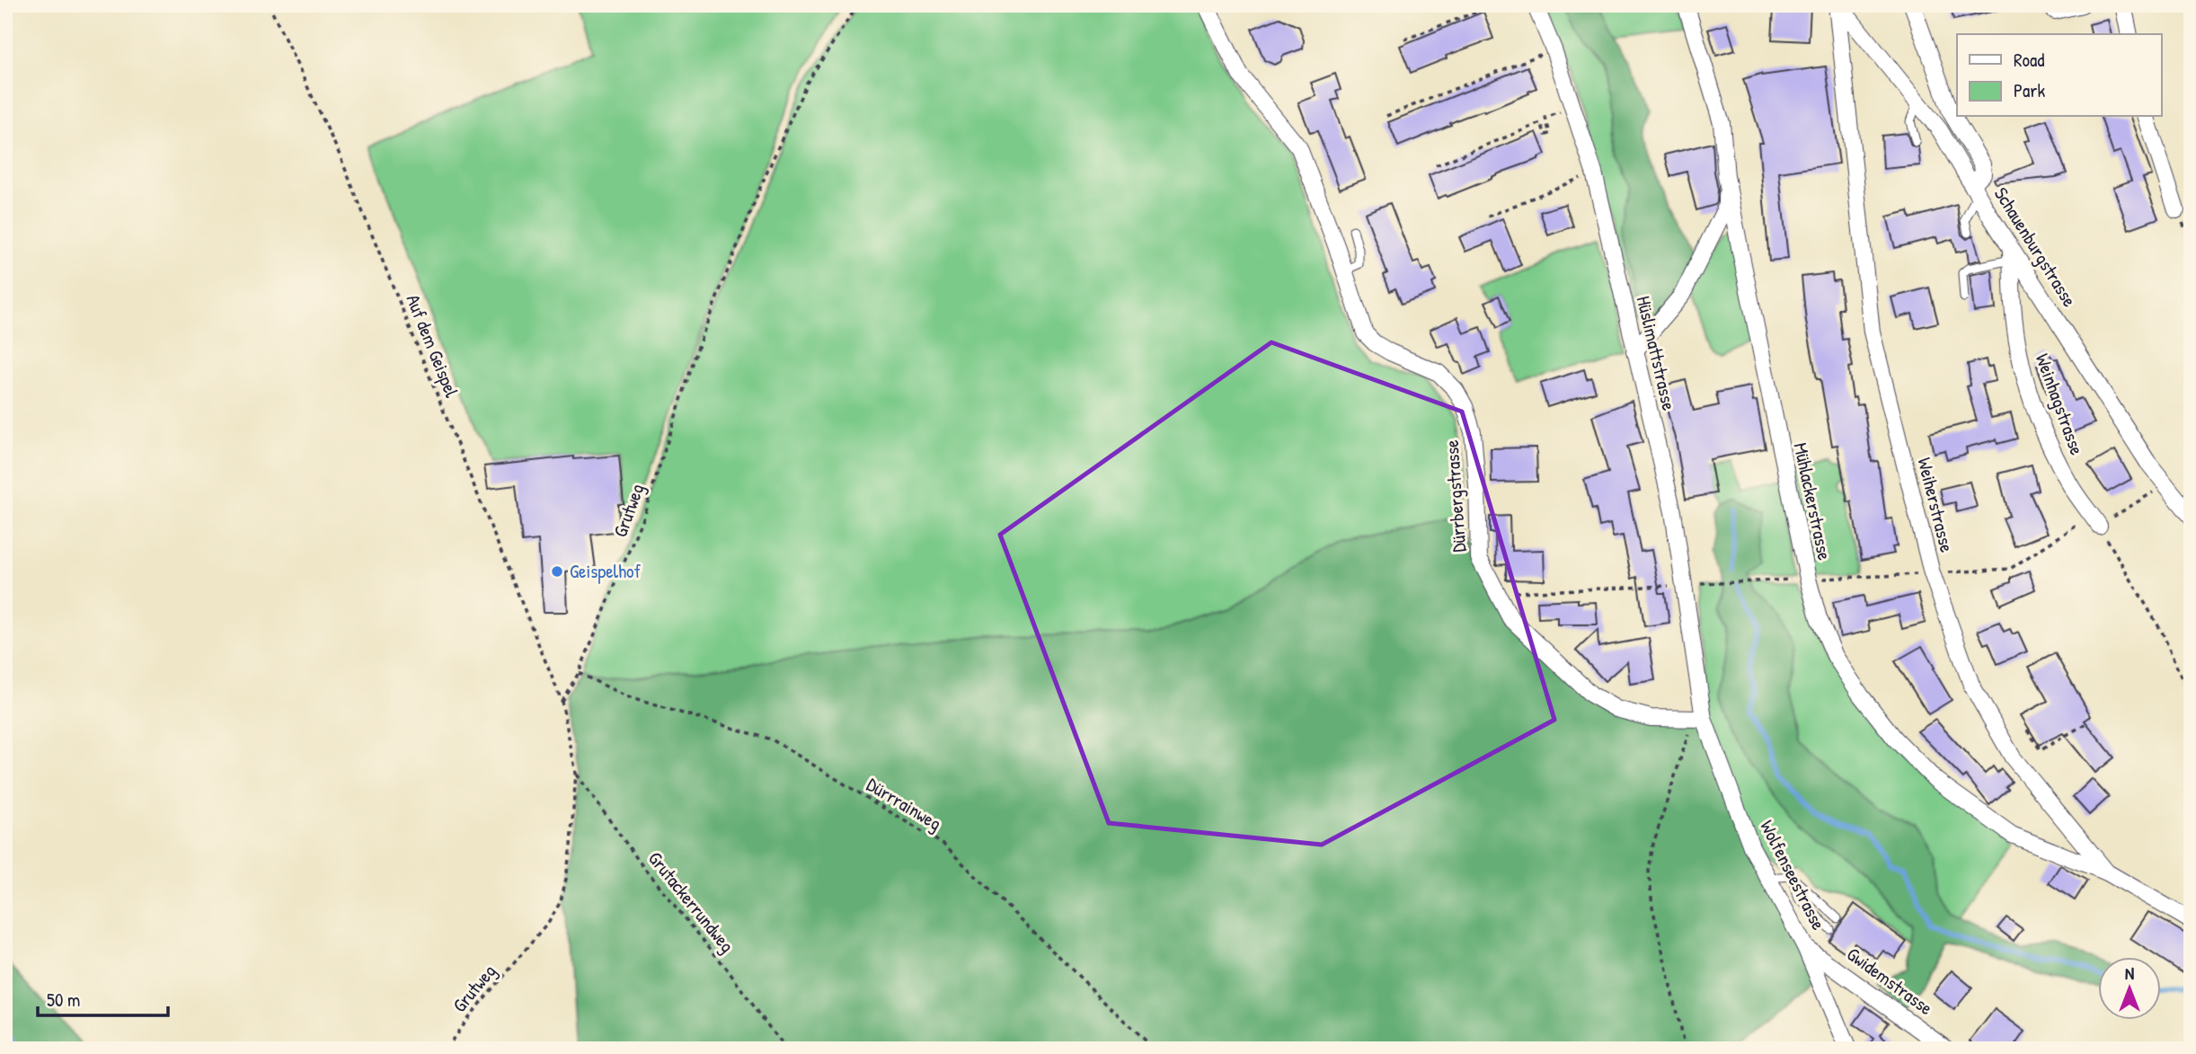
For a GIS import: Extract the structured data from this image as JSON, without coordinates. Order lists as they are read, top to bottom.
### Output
{
  "streets": {
    "street": [
      "Schauenburgstrasse",
      "Hüslimattstrasse",
      "Weinhagstrasse",
      "Dürrbergstrasse",
      "Mühlackerstrasse",
      "Weiherstrasse",
      "Wolfenseestrasse",
      "Gwidemstrasse"
    ],
    "path": [
      "Auf dem Geispel",
      "Grutweg",
      "Dürrrainweg",
      "Grutackerrundweg"
    ]
  },
  "crossings": [
    ["Schauenburgstrasse", "Weinhagstrasse"],
    ["Schauenburgstrasse", "Weiherstrasse"],
    ["Auf dem Geispel", "Grutweg"],
    ["Hüslimattstrasse", "Dürrbergstrasse"],
    ["Hüslimattstrasse", "Wolfenseestrasse"],
    ["Dürrbergstrasse", "Wolfenseestrasse"],
    ["Mühlackerstrasse", "Weiherstrasse"],
    ["Grutweg", "Dürrrainweg"],
    ["Grutweg", "Grutackerrundweg"],
    ["Wolfenseestrasse", "Gwidemstrasse"]
  ],
  "places": ["Geispelhof"],
  "legend": ["Road", "Park"],
  "scale_bar": "50 m",
  "north": "top"
}
